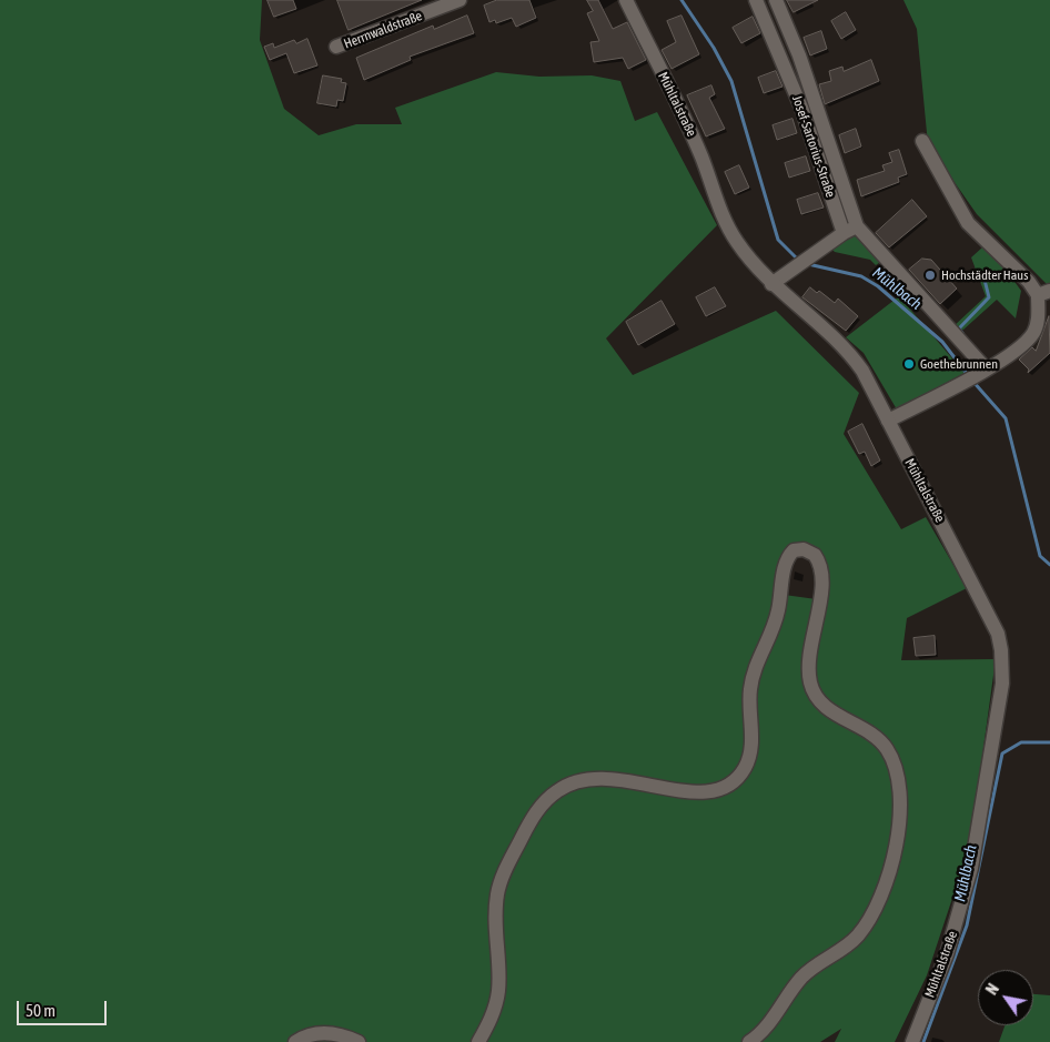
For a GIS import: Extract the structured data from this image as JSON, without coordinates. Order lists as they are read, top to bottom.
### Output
{
  "streets": {
    "street": ["Herrnwaldstraße", "Mühltalstraße", "Josef-Sartorius-Straße"]
  },
  "water": ["Mühlbach"],
  "places": ["Hochstädter Haus", "Goethebrunnen"],
  "scale_bar": "50 m",
  "north": "top left"
}
